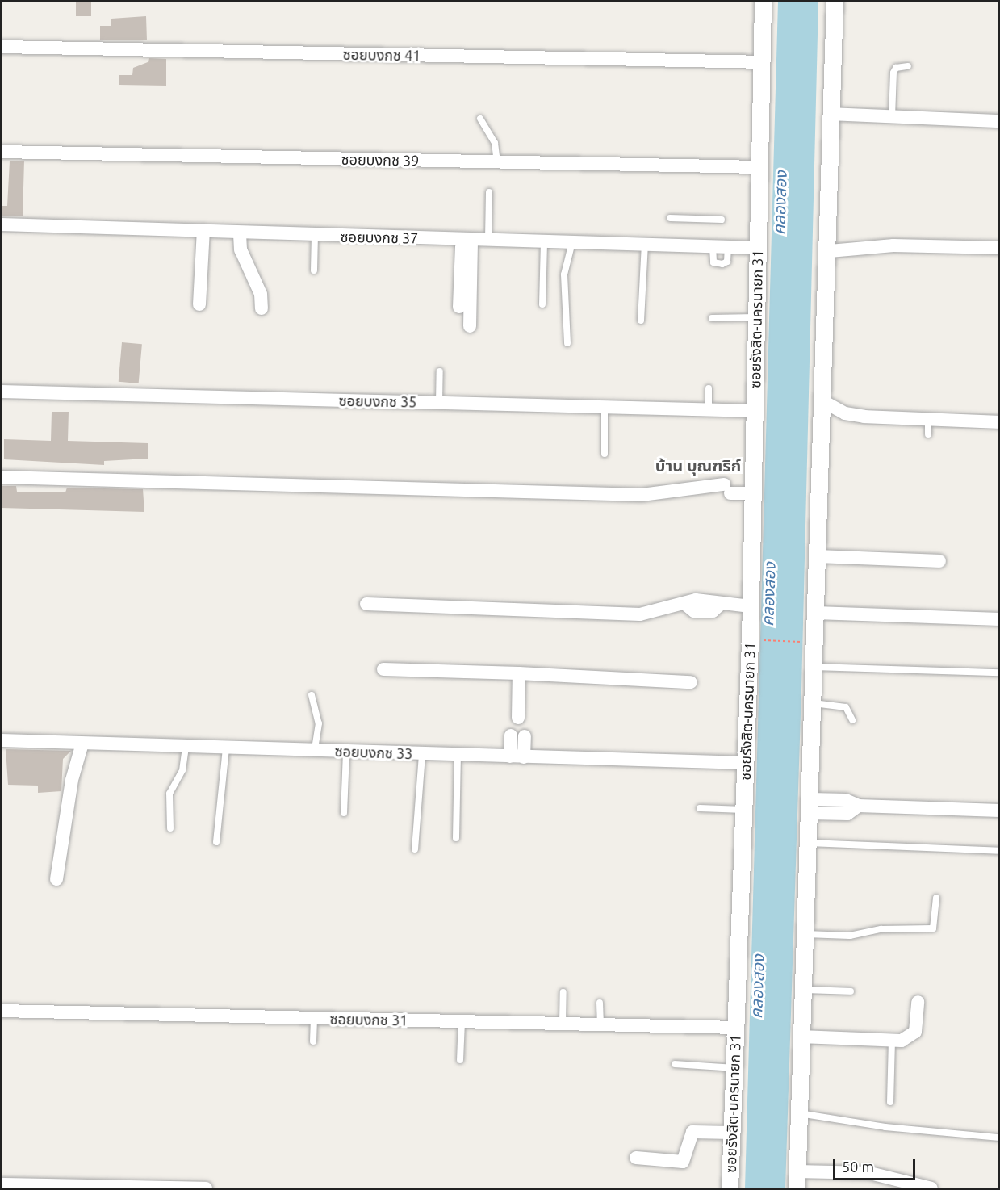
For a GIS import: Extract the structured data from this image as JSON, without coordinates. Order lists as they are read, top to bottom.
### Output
{
  "streets": {
    "street": [
      "ซอยบงกช 41",
      "ซอยบงกช 39",
      "ซอยบงกช 37",
      "ซอยรังสิต-นครนายก 31",
      "ซอยบงกช 35",
      "ซอยบงกช 33",
      "ซอยบงกช 31"
    ]
  },
  "crossings": [
    ["ซอยบงกช 41", "ซอยรังสิต-นครนายก 31"],
    ["ซอยบงกช 39", "ซอยรังสิต-นครนายก 31"],
    ["ซอยบงกช 37", "ซอยรังสิต-นครนายก 31"],
    ["ซอยรังสิต-นครนายก 31", "ซอยบงกช 35"],
    ["ซอยรังสิต-นครนายก 31", "ซอยบงกช 33"],
    ["ซอยรังสิต-นครนายก 31", "ซอยบงกช 31"]
  ],
  "districts": ["บ้าน บุณฑริก์"],
  "water": ["คลองสอง"],
  "scale_bar": "50 m"
}
